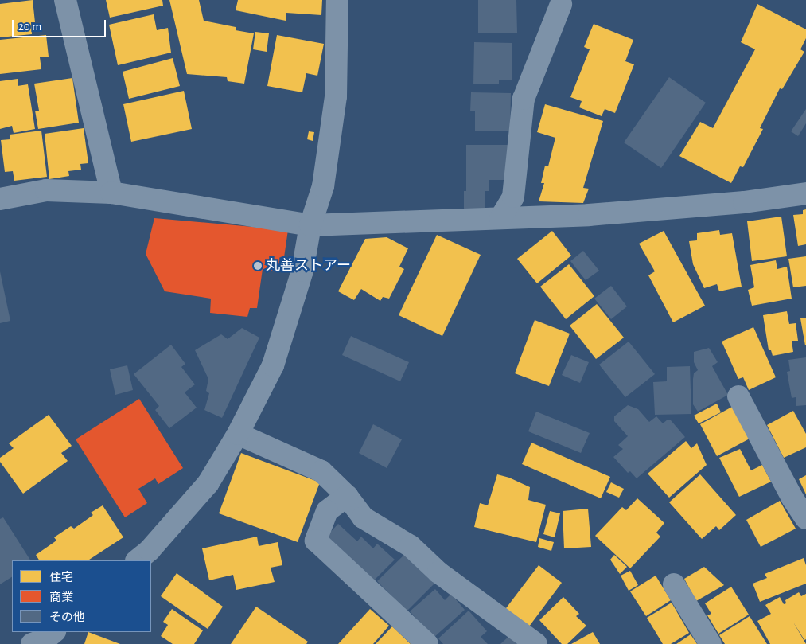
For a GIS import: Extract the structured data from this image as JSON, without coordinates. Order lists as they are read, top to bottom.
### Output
{
  "places": ["丸善ストアー"],
  "legend": ["住宅", "商業", "その他"],
  "scale_bar": "20 m"
}
